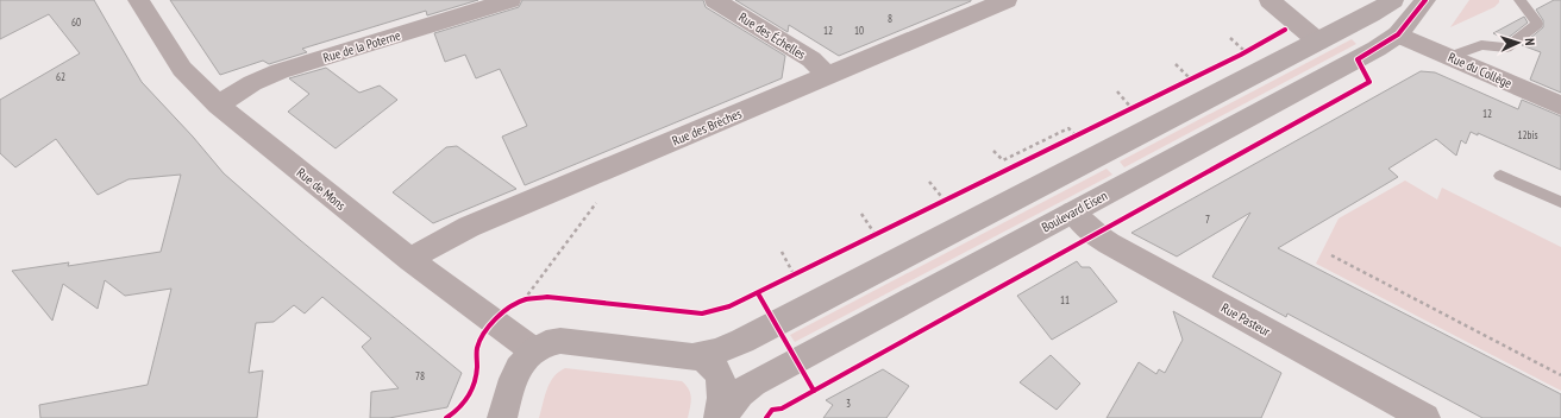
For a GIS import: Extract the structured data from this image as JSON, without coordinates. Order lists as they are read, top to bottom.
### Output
{
  "streets": {
    "main road": ["Boulevard Eisen"],
    "street": [
      "Rue des Échelles",
      "Rue de la Poterne",
      "Rue du Collège",
      "Rue des Brèches",
      "Rue de Mons",
      "Rue Pasteur"
    ]
  },
  "crossings": [
    ["Rue des Échelles", "Rue des Brèches"],
    ["Rue de la Poterne", "Rue de Mons"],
    ["Rue du Collège", "Boulevard Eisen"],
    ["Rue des Brèches", "Rue de Mons"],
    ["Boulevard Eisen", "Rue Pasteur"]
  ],
  "house_numbers": [
    "8",
    "60",
    "12",
    "10",
    "62",
    "12",
    "12bis",
    "7",
    "11",
    "78",
    "3"
  ],
  "north": "right"
}
